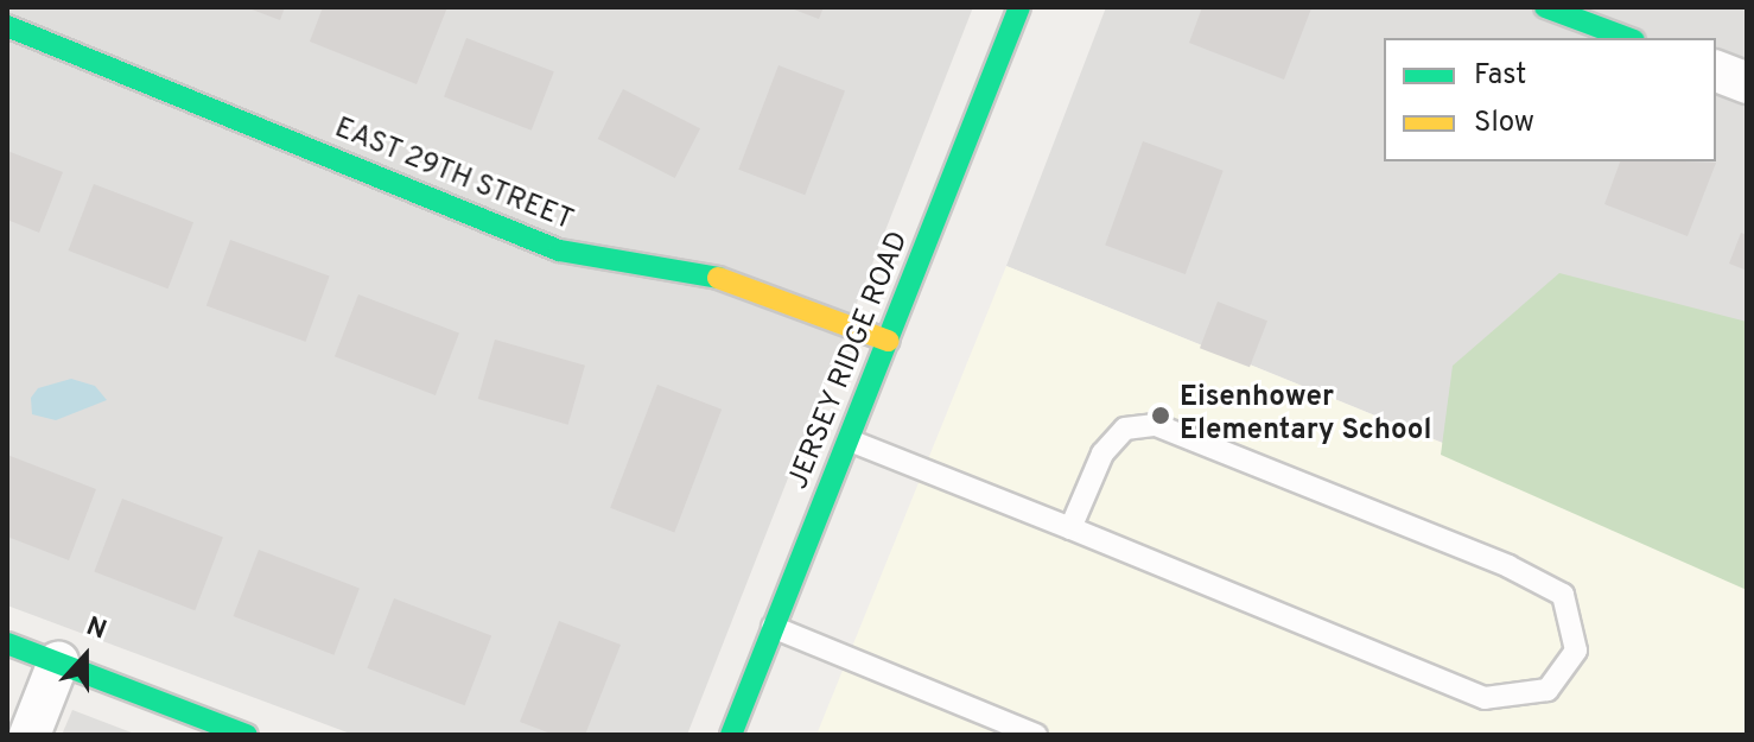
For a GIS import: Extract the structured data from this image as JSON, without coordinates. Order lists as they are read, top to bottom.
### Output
{
  "streets": {
    "street": ["EAST 29TH STREET", "JERSEY RIDGE ROAD"]
  },
  "crossings": [
    ["EAST 29TH STREET", "JERSEY RIDGE ROAD"]
  ],
  "places": ["Eisenhower Elementary School"],
  "legend": ["Fast", "Slow"],
  "north": "top"
}
